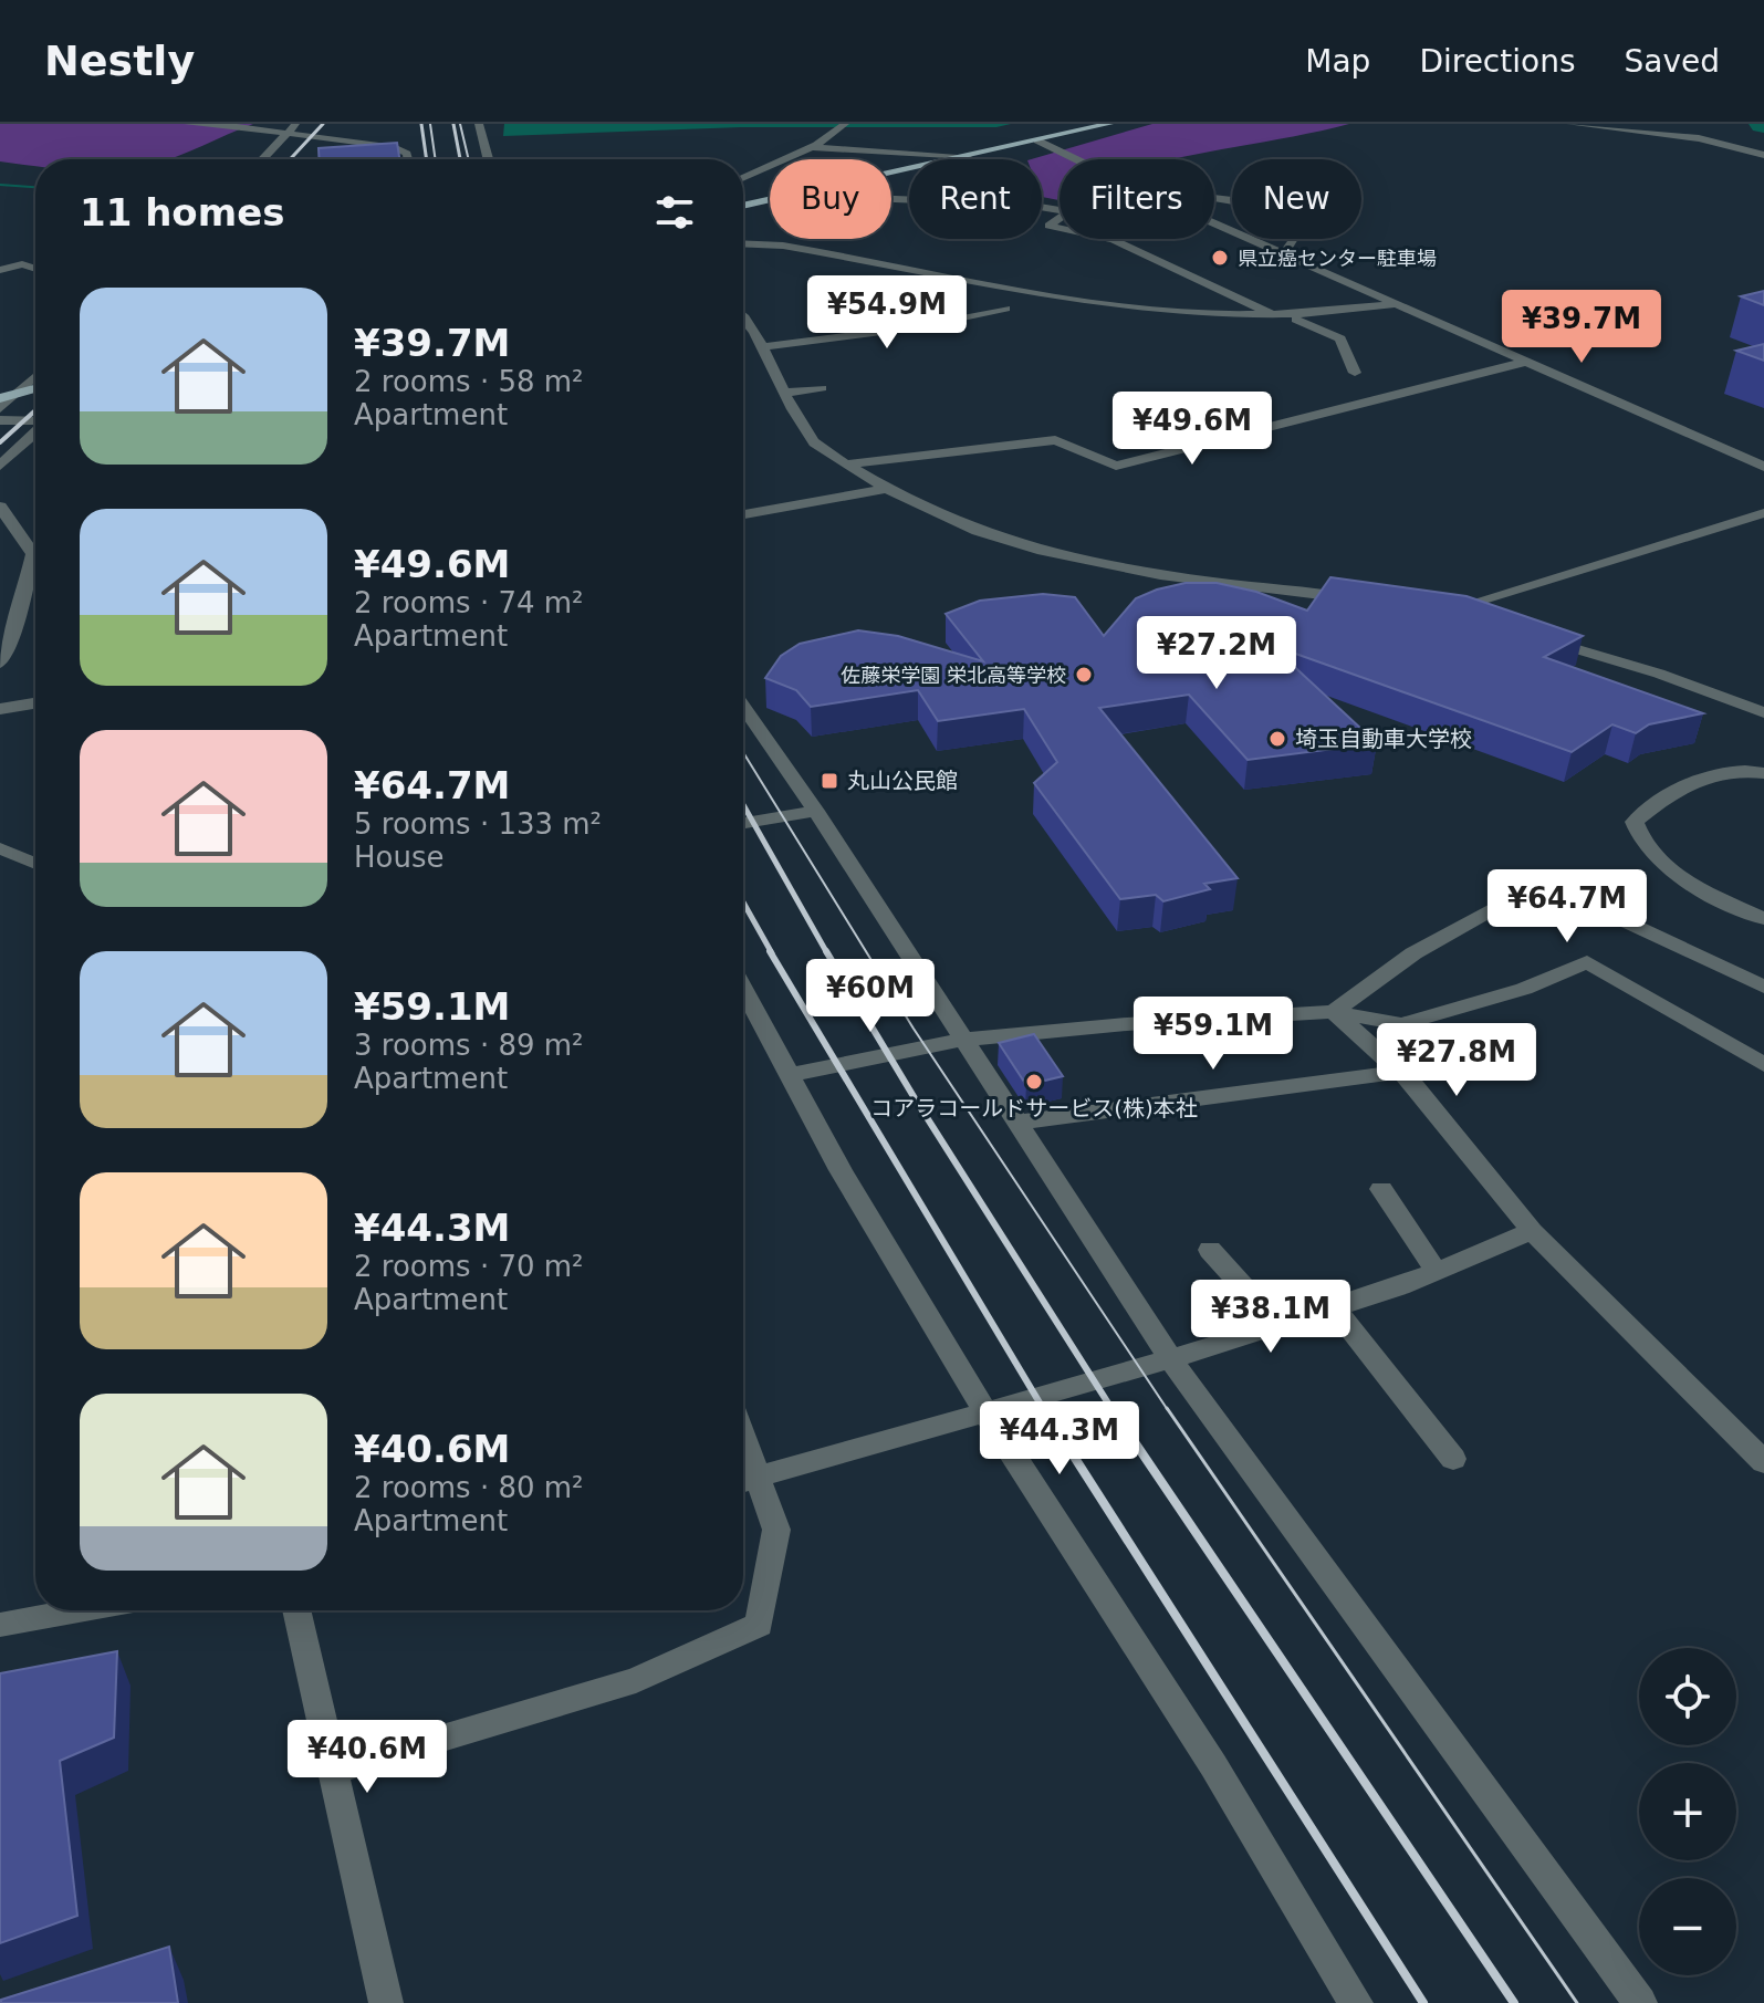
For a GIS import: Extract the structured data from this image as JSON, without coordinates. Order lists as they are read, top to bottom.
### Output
{
  "places": {
    "other": [
      "県立癌センター駐車場",
      "佐藤栄学園 栄北高等学校",
      "埼玉自動車大学校",
      "コアラコールドサービス(株)本社"
    ],
    "transit": ["丸山公民館"]
  },
  "page": {
    "header": "Nestly",
    "nav": ["Map", "Directions", "Saved"],
    "chip": [
      "Buy",
      "Rent",
      "Filters",
      "New"
    ],
    "heading": "11 homes",
    "list": [
      {
        "name": "¥39.7M",
        "note": "2 rooms · 58 m² · Apartment"
      },
      {
        "name": "¥49.6M",
        "note": "2 rooms · 74 m² · Apartment"
      },
      {
        "name": "¥64.7M",
        "note": "5 rooms · 133 m² · House"
      },
      {
        "name": "¥59.1M",
        "note": "3 rooms · 89 m² · Apartment"
      },
      {
        "name": "¥44.3M",
        "note": "2 rooms · 70 m² · Apartment"
      },
      {
        "name": "¥40.6M",
        "note": "2 rooms · 80 m² · Apartment"
      }
    ],
    "price": [
      "¥54.9M",
      "¥39.7M",
      "¥49.6M",
      "¥27.2M",
      "¥64.7M",
      "¥60M",
      "¥59.1M",
      "¥27.8M",
      "¥38.1M",
      "¥44.3M",
      "¥40.6M"
    ],
    "map_buttons": ["+", "−"]
  }
}
